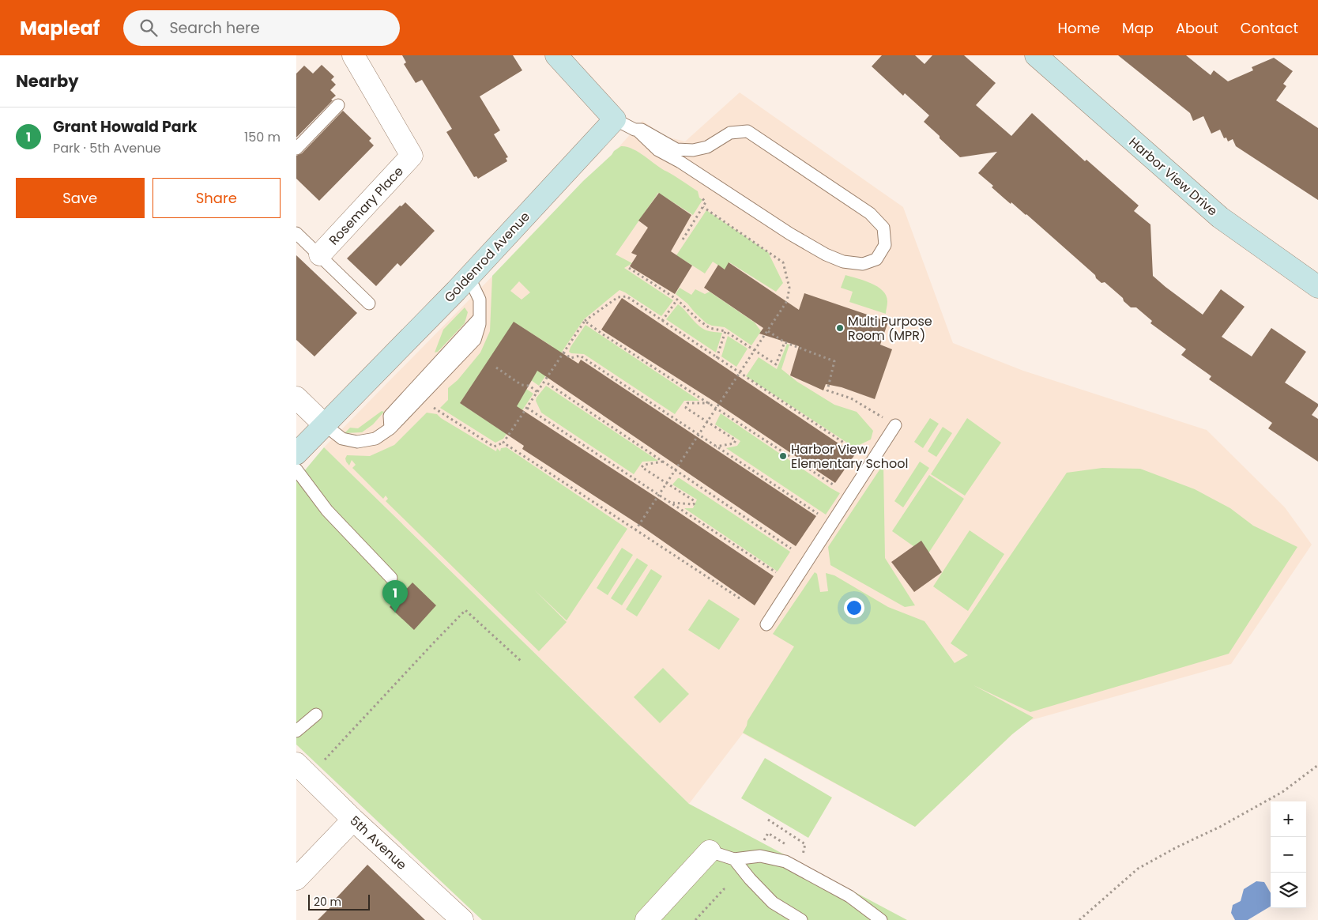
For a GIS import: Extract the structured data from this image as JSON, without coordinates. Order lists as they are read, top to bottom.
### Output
{
  "streets": {
    "street": [
      "Harbor View Drive",
      "Rosemary Place",
      "Goldenrod Avenue",
      "5th Avenue"
    ]
  },
  "places": ["Multi Purpose Room (MPR)", "Harbor View Elementary School"],
  "scale_bar": "20 m",
  "page": {
    "header": "Mapleaf",
    "search": "Search here",
    "nav": [
      "Home",
      "Map",
      "About",
      "Contact"
    ],
    "heading": "Nearby",
    "list": [
      {
        "mark": "1",
        "name": "Grant Howald Park",
        "note": "Park · 5th Avenue",
        "value": "150 m"
      }
    ],
    "buttons": ["Save", "Share"],
    "pins": "1",
    "map_buttons": ["+", "−"],
    "scale": "20 m"
  }
}
